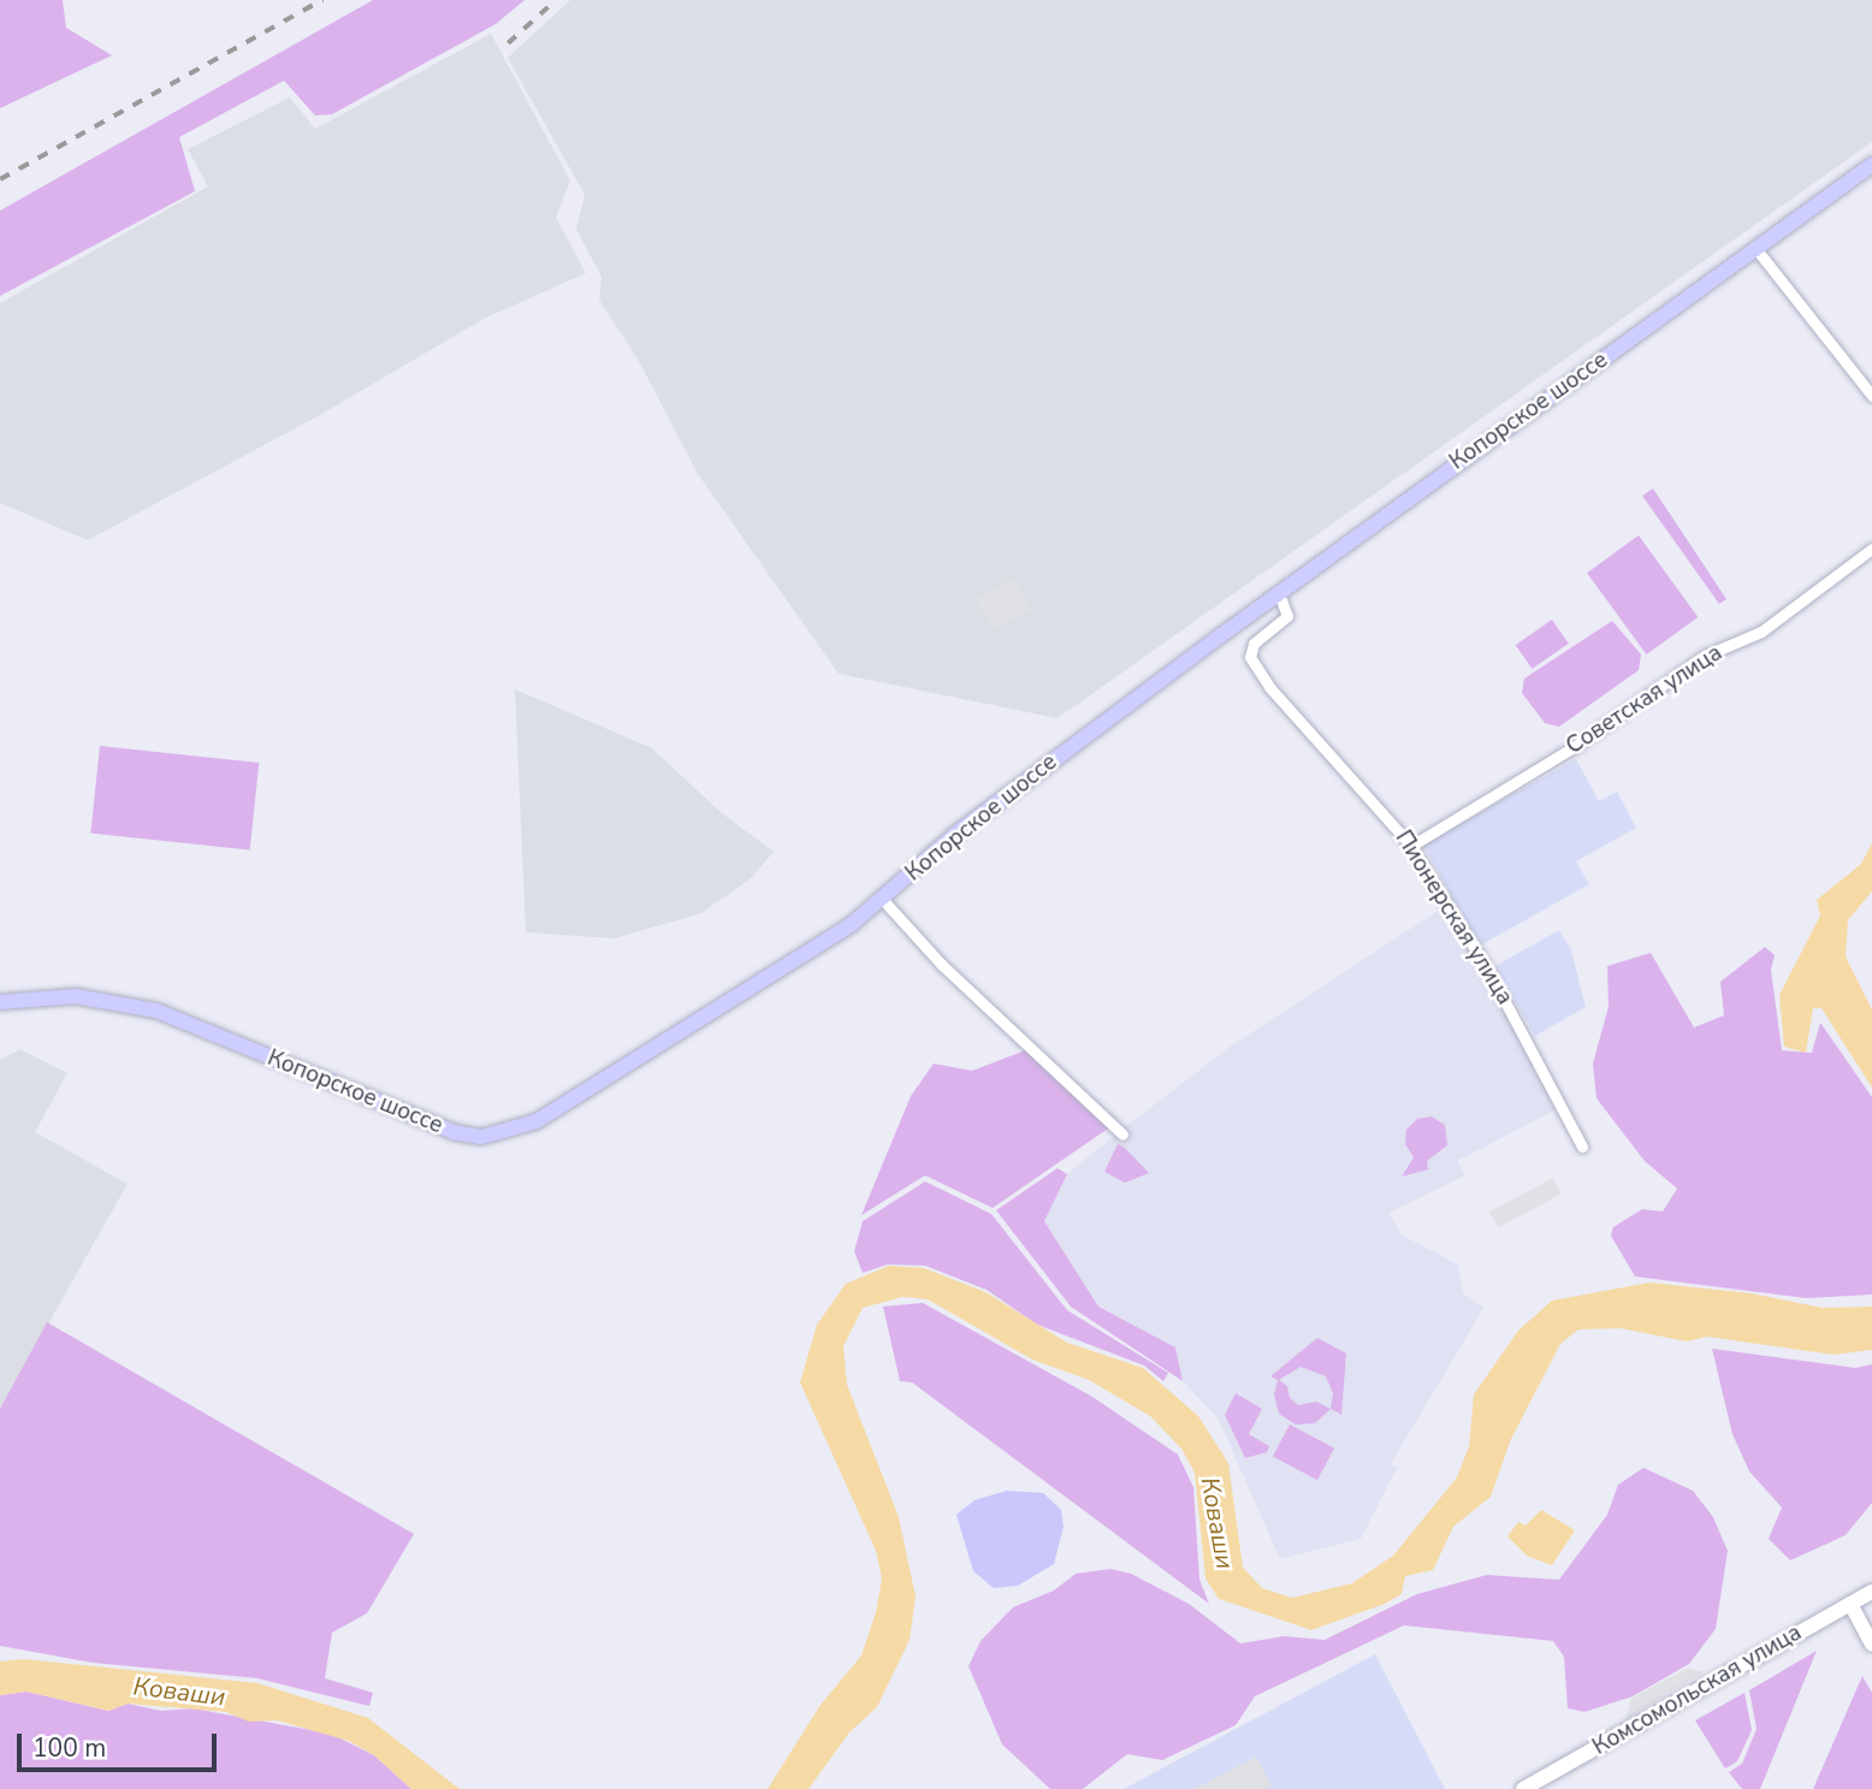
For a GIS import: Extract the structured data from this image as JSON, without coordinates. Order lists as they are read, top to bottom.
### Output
{
  "streets": {
    "main road": ["Копорское шоссе"],
    "street": ["Советская улица", "Пионерская улица", "Комсомольская улица"]
  },
  "crossings": [
    ["Копорское шоссе", "Пионерская улица"],
    ["Советская улица", "Пионерская улица"]
  ],
  "water": ["Коваши"],
  "scale_bar": "100 m"
}
